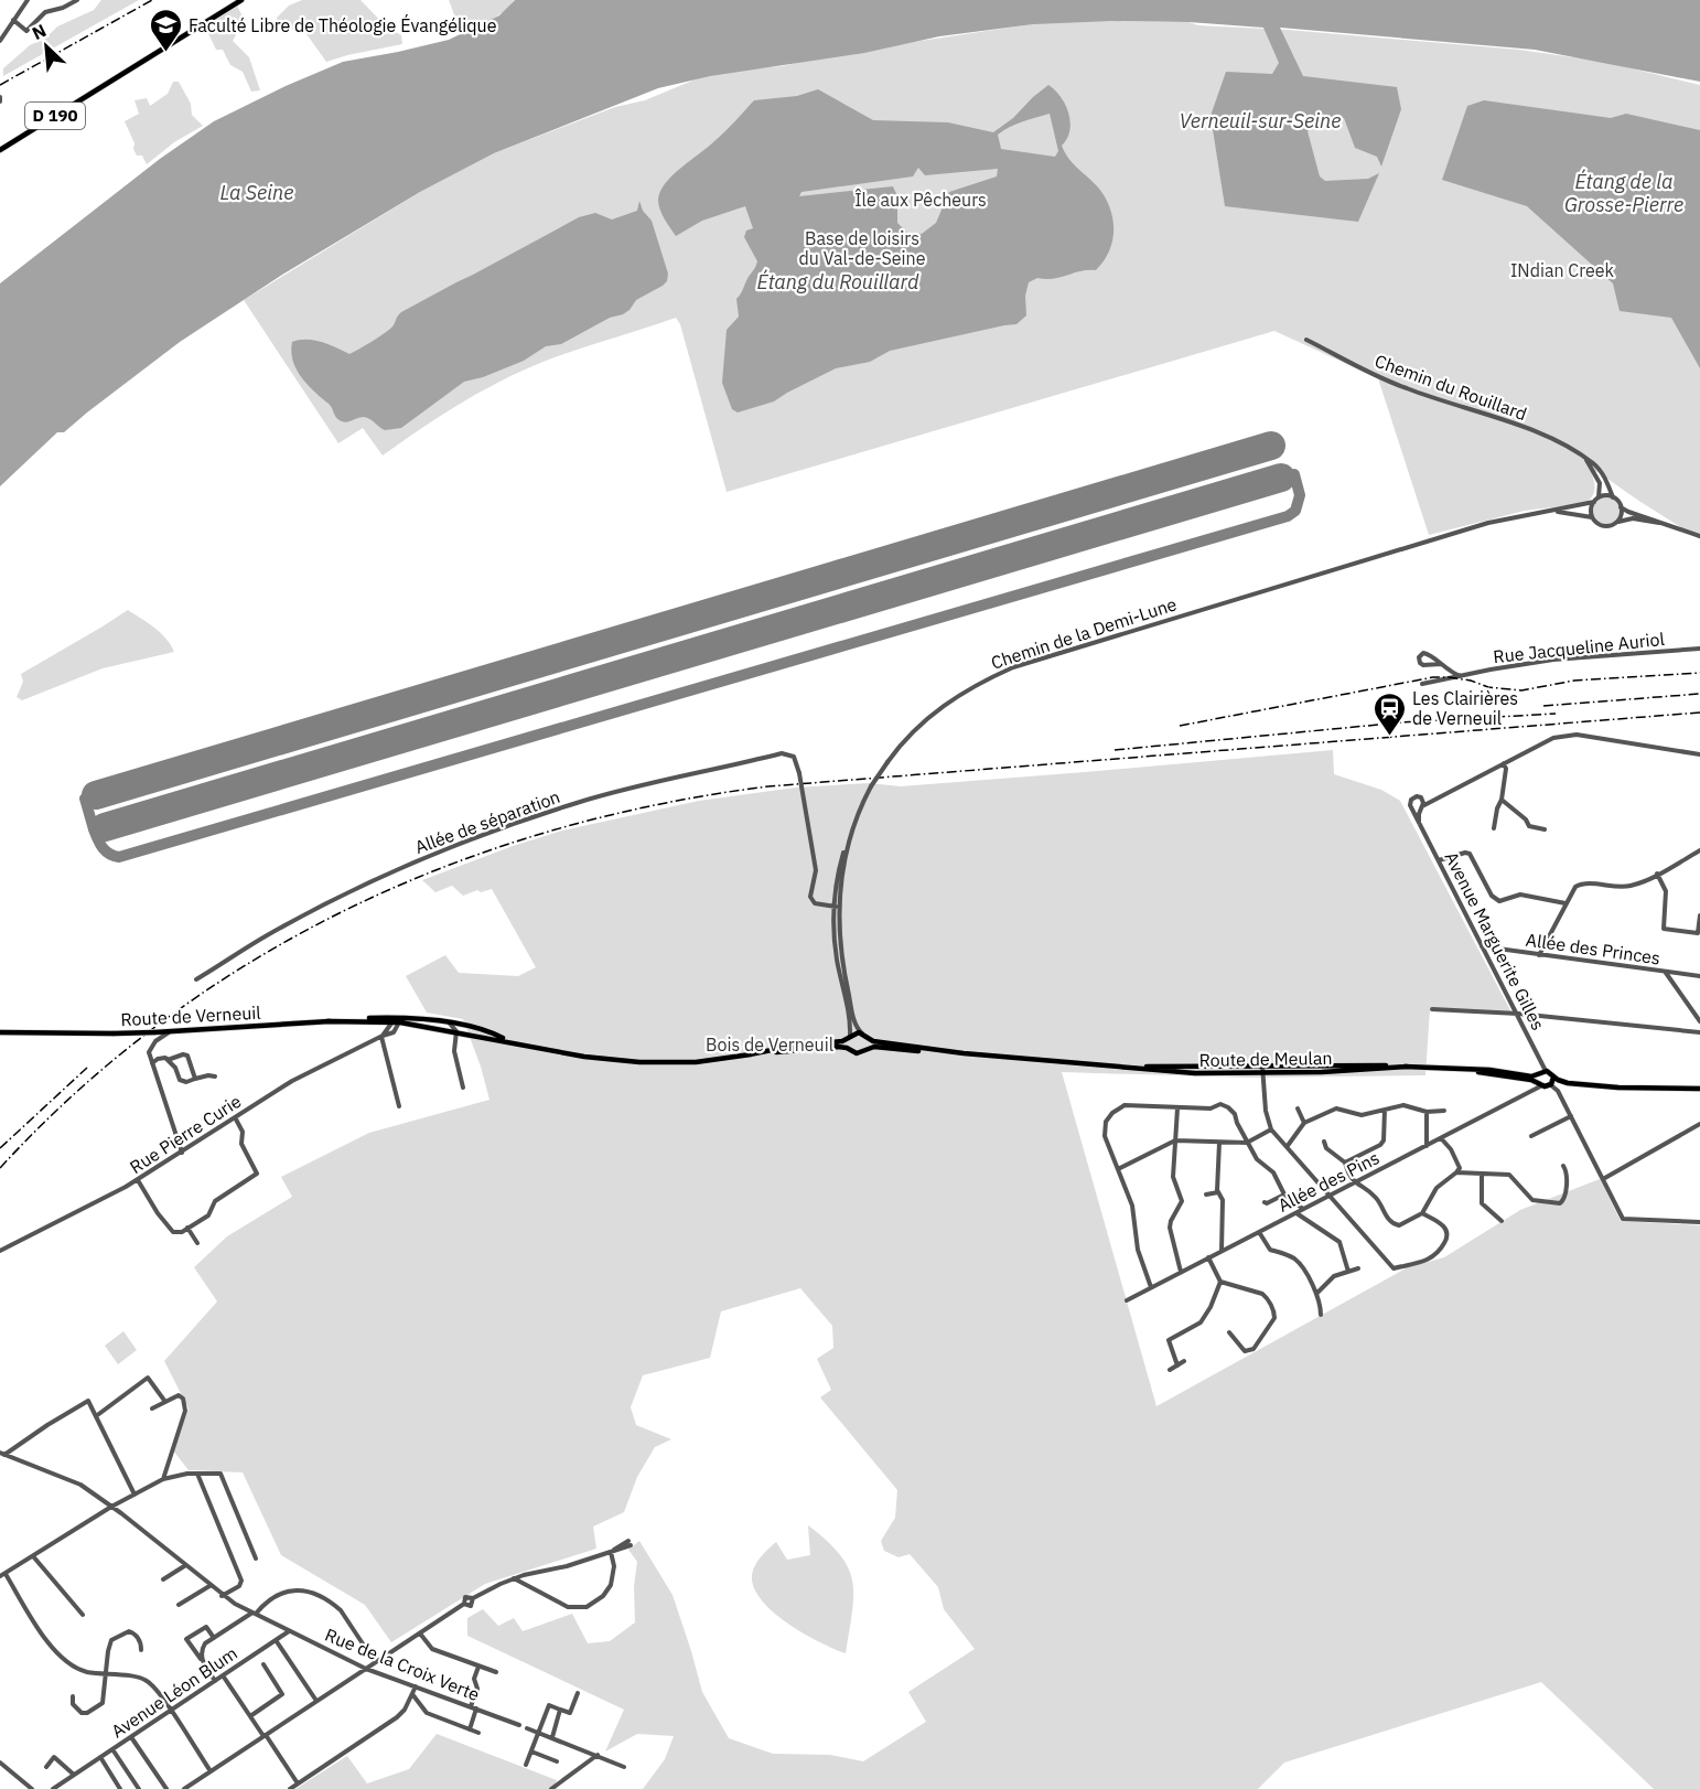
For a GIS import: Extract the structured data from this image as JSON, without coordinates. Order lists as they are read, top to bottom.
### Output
{
  "streets": {
    "main road": ["D 190", "Route de Verneuil", "Route de Meulan"],
    "street": [
      "Chemin du Rouillard",
      "Chemin de la Demi-Lune",
      "Rue Jacqueline Auriol",
      "Allée de séparation",
      "Avenue Marguerite Gilles",
      "Allée des Princes",
      "Rue Pierre Curie",
      "Allée des Pins",
      "Rue de la Croix Verte",
      "Avenue Léon Blum"
    ]
  },
  "crossings": [
    ["Chemin du Rouillard", "Chemin de la Demi-Lune"],
    ["Chemin de la Demi-Lune", "Allée de séparation"],
    ["Avenue Marguerite Gilles", "Allée des Princes"],
    ["Avenue Marguerite Gilles", "Route de Meulan"],
    ["Route de Verneuil", "Route de Meulan"],
    ["Route de Verneuil", "Rue Pierre Curie"],
    ["Route de Meulan", "Allée des Pins"],
    ["Rue de la Croix Verte", "Avenue Léon Blum"]
  ],
  "water": [
    "Verneuil-sur-Seine",
    "Étang de la Grosse-Pierre",
    "La Seine",
    "Étang du Rouillard"
  ],
  "parks": [
    "Île aux Pêcheurs",
    "Base de loisirs du Val-de-Seine",
    "INdian Creek",
    "Bois de Verneuil"
  ],
  "places": {
    "school or university": ["Faculté Libre de Théologie Évangélique"],
    "station": ["Les Clairières de Verneuil"]
  },
  "north": "top left"
}
